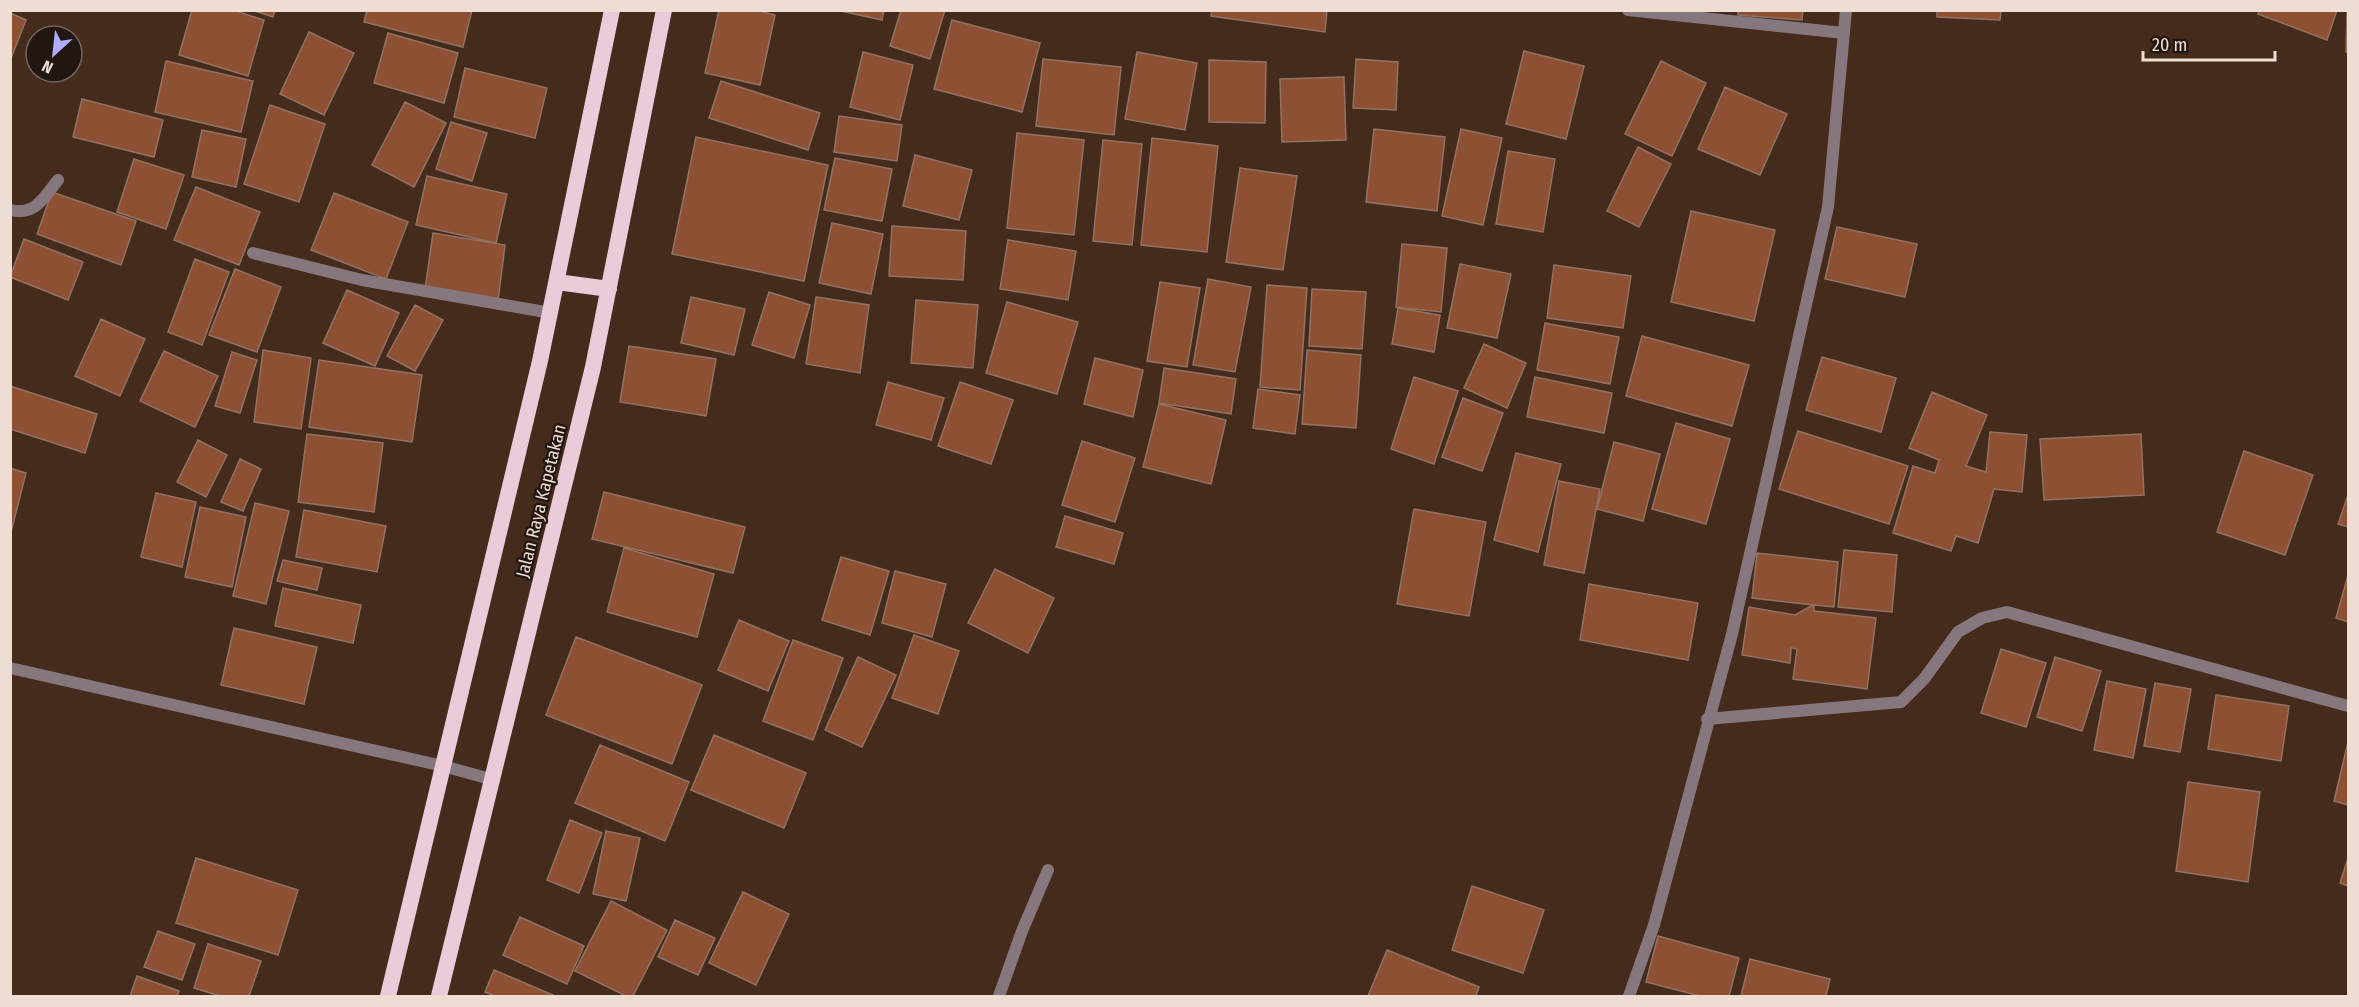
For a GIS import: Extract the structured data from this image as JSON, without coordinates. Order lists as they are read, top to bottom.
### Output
{
  "streets": {
    "highway": ["Jalan Raya Kapetakan"]
  },
  "scale_bar": "20 m",
  "north": "bottom left"
}
